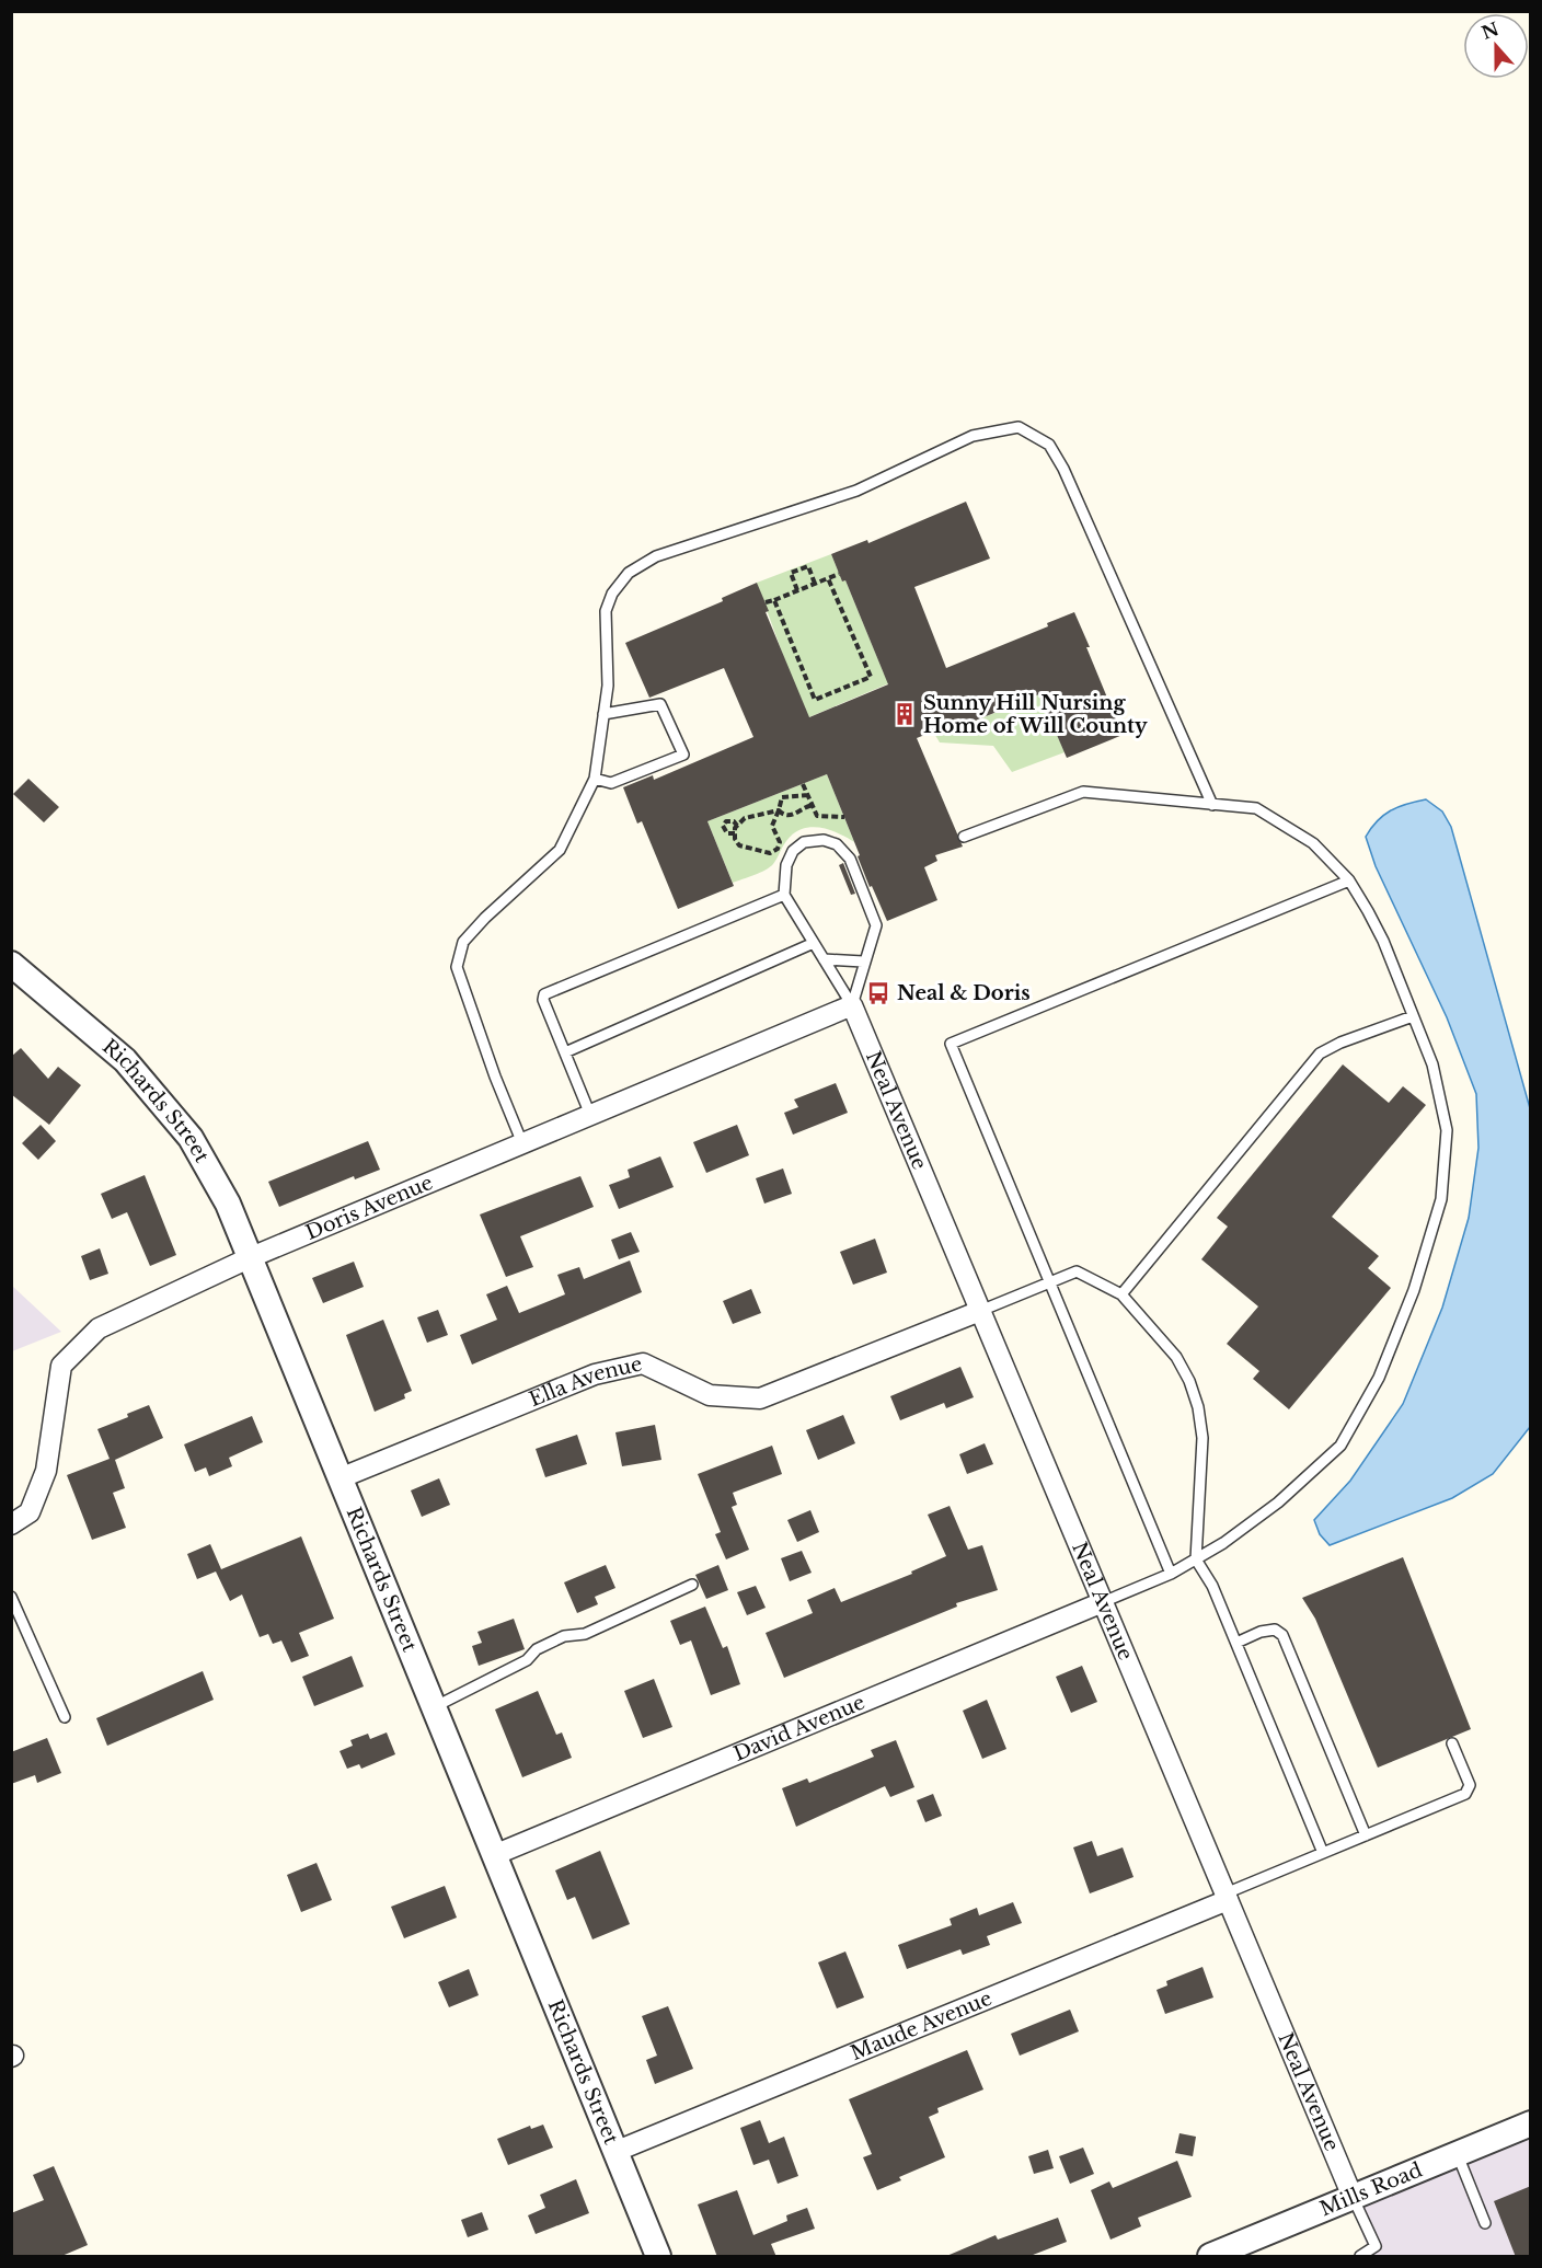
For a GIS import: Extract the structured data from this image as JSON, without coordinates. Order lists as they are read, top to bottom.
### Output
{
  "streets": {
    "street": [
      "Richards Street",
      "Neal Avenue",
      "Doris Avenue",
      "Ella Avenue",
      "David Avenue",
      "Maude Avenue",
      "Mills Road"
    ]
  },
  "crossings": [
    ["Richards Street", "Doris Avenue"],
    ["Richards Street", "Ella Avenue"],
    ["Richards Street", "David Avenue"],
    ["Richards Street", "Maude Avenue"],
    ["Neal Avenue", "Doris Avenue"],
    ["Neal Avenue", "Ella Avenue"],
    ["Neal Avenue", "David Avenue"],
    ["Neal Avenue", "Maude Avenue"],
    ["Neal Avenue", "Mills Road"]
  ],
  "places": {
    "building": ["Sunny Hill Nursing Home of Will County"],
    "bus stop": ["Neal & Doris"]
  },
  "north": "top"
}
